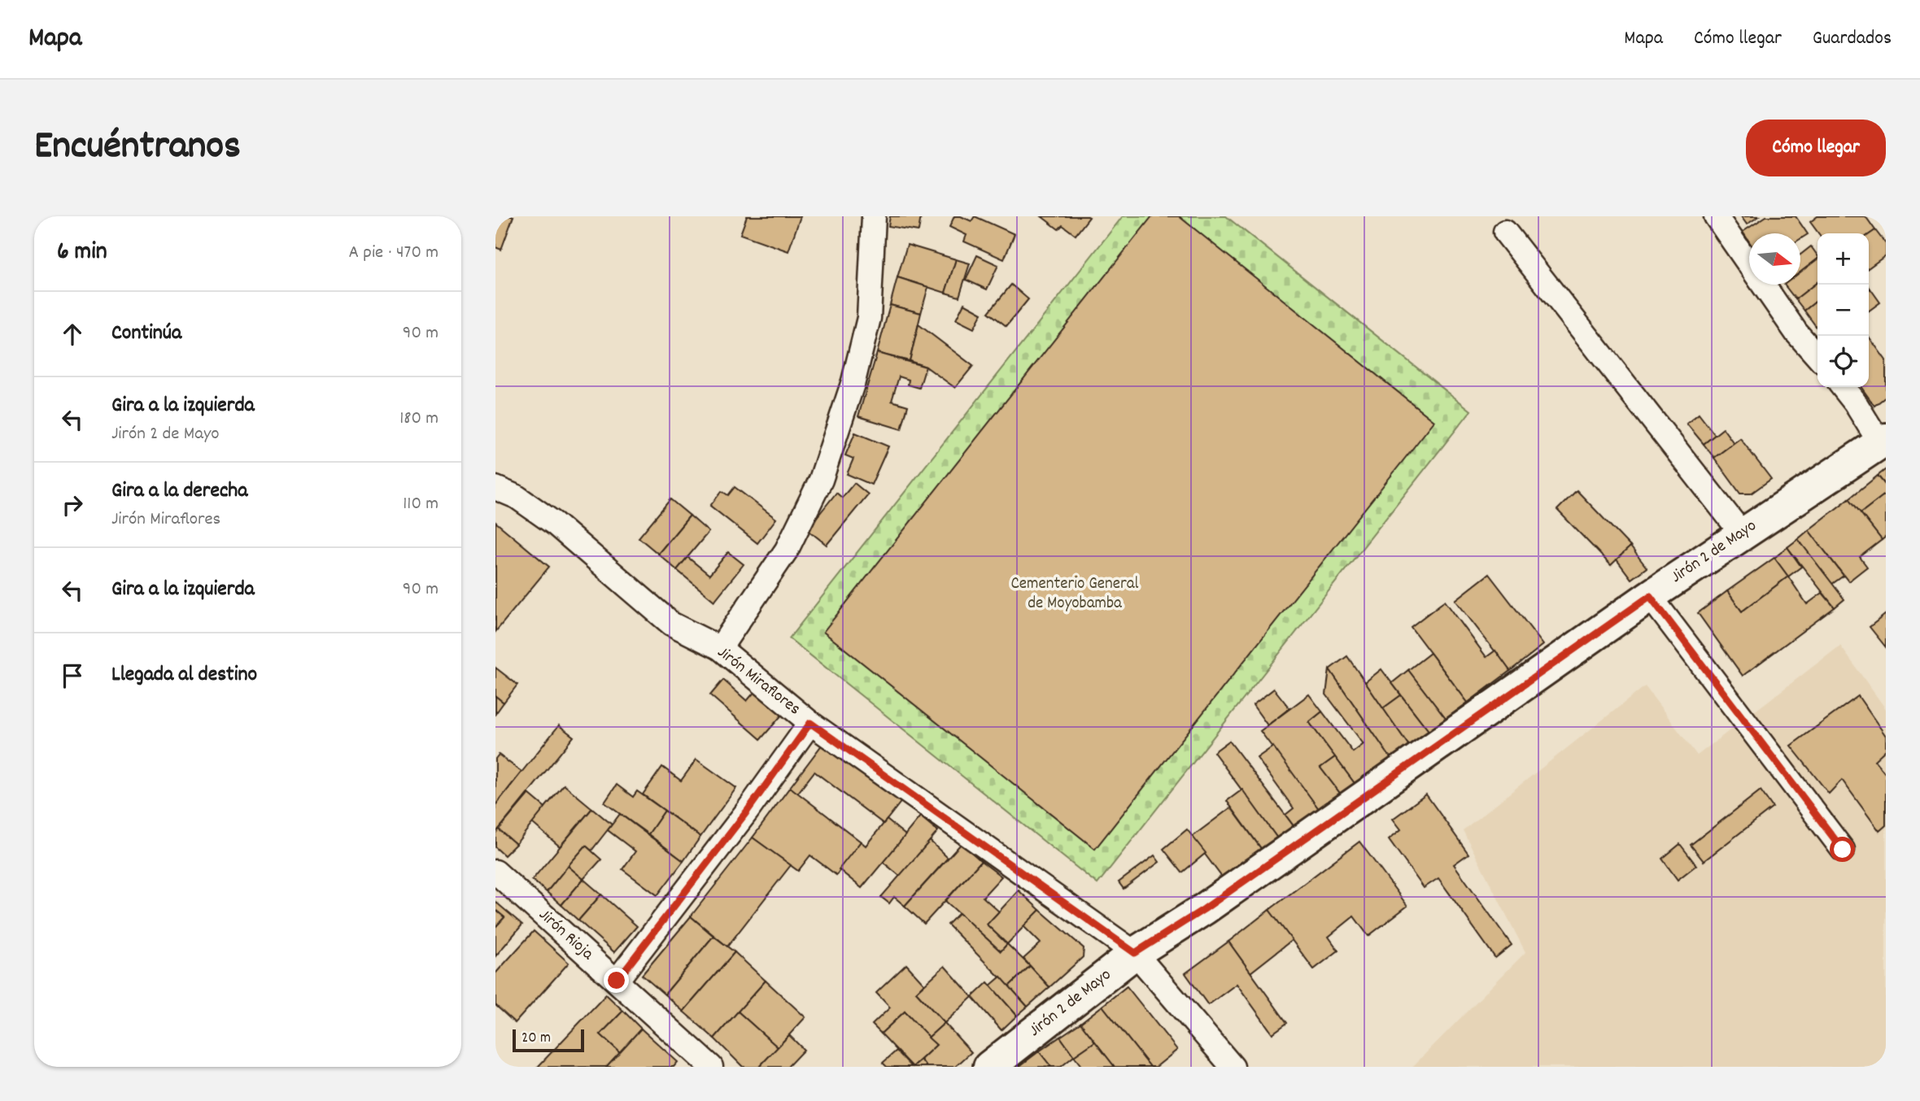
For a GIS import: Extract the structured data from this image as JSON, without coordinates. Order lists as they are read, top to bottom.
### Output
{
  "streets": {
    "main road": ["Jirón 2 de Mayo"],
    "street": ["Jirón Miraflores", "Jirón Rioja"]
  },
  "crossings": [
    ["Jirón 2 de Mayo", "Jirón Miraflores"]
  ],
  "parks": ["Cementerio General de Moyobamba"],
  "scale_bar": "20 m",
  "north": "right",
  "page": {
    "header": "Mapa",
    "nav": ["Mapa", "Cómo llegar", "Guardados"],
    "title": "Encuéntranos",
    "buttons": "Cómo llegar",
    "heading": ["6 min", "A pie · 470 m"],
    "map_buttons": ["+", "−"],
    "list": [
      ["Continúa", "90 m"],
      ["Gira a la izquierda", "Jirón 2 de Mayo", "180 m"],
      ["Gira a la derecha", "Jirón Miraflores", "110 m"],
      ["Gira a la izquierda", "90 m"],
      "Llegada al destino"
    ],
    "scale": "20 m"
  }
}
